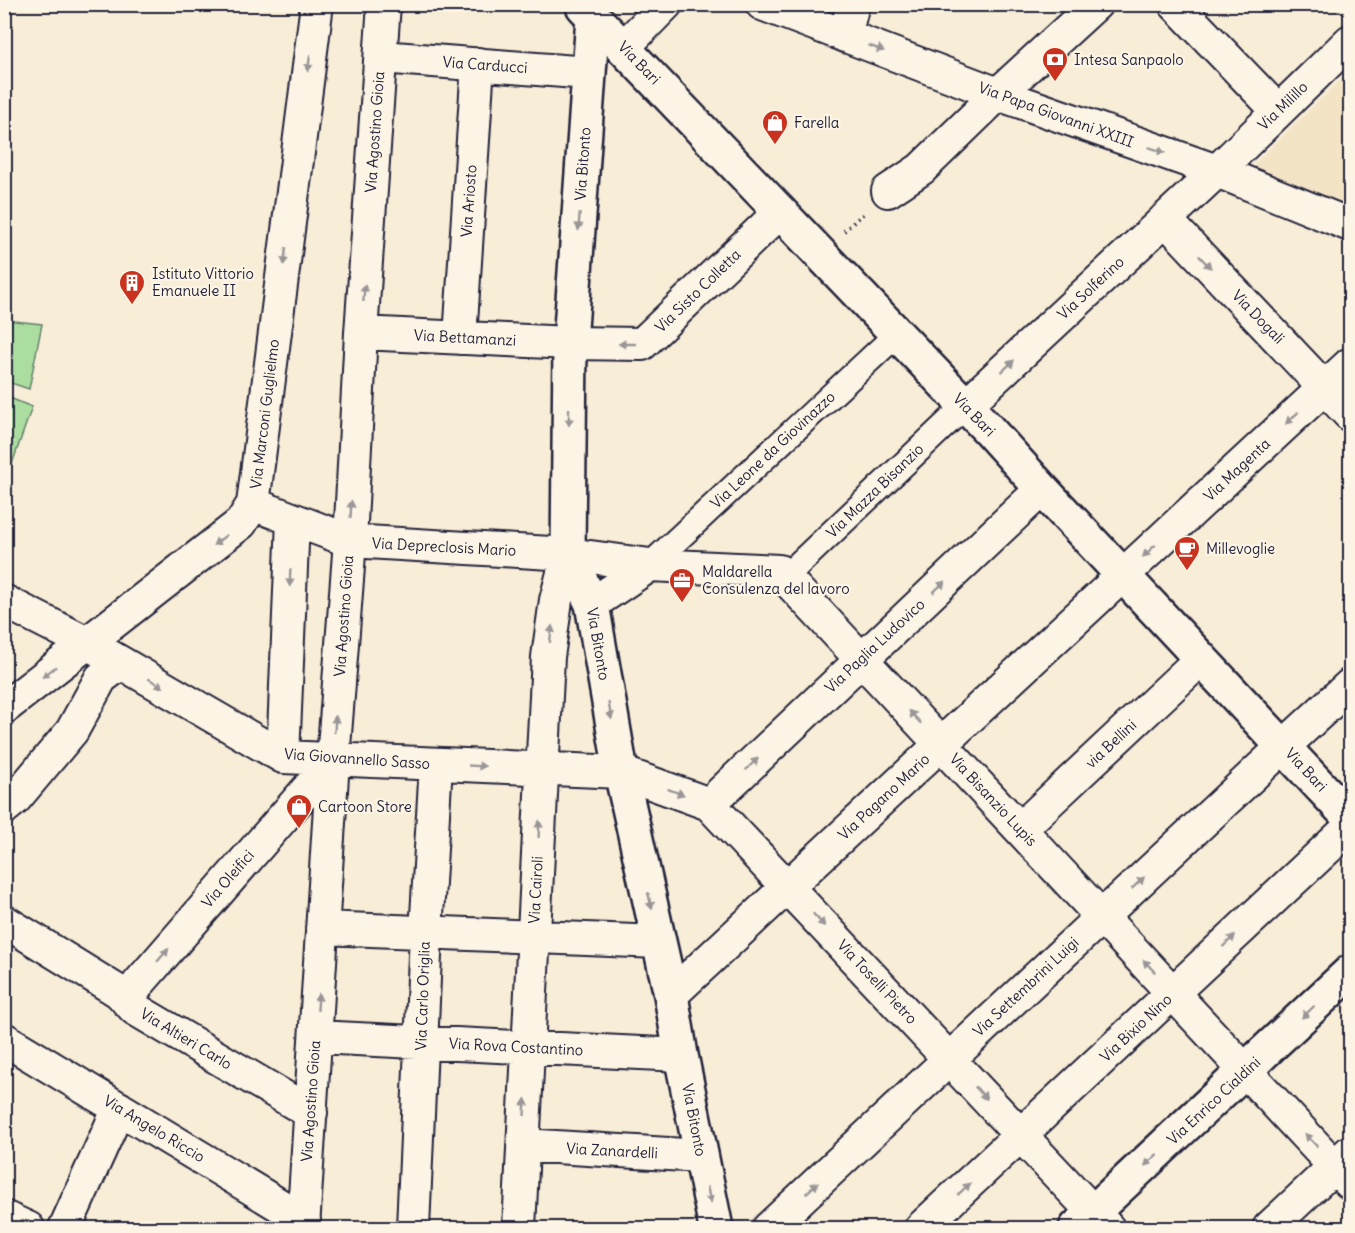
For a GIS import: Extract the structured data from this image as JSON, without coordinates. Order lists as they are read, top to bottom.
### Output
{
  "streets": {
    "main road": ["Via Bari", "Via Bitonto", "Via Enrico Cialdini"],
    "street": [
      "Via Carducci",
      "Via Milillo",
      "Via Papa Giovanni XXIII",
      "Via Agostino Gioia",
      "Via Ariosto",
      "Via Solferino",
      "Via Sisto Colletta",
      "Via Dogali",
      "Via Bettamanzi",
      "Via Marconi Guglielmo",
      "Via Leone da Giovinazzo",
      "Via Magenta",
      "Via Mazza Bisanzio",
      "Via Depreclosis Mario",
      "Via Paglia Ludovico",
      "via Bellini",
      "Via Giovannello Sasso",
      "Via Pagano Mario",
      "Via Bisanzio Lupis",
      "Via Oleifici",
      "Via Cairoli",
      "Via Toselli Pietro",
      "Via Settembrini Luigi",
      "Via Carlo Origlia",
      "Via Bixio Nino",
      "Via Altieri Carlo",
      "Via Rova Costantino",
      "Via Angelo Riccio",
      "Via Zanardelli"
    ]
  },
  "crossings": [
    ["Via Bari", "Via Bitonto"],
    ["Via Bari", "Via Solferino"],
    ["Via Bari", "Via Sisto Colletta"],
    ["Via Bari", "Via Leone da Giovinazzo"],
    ["Via Bari", "Via Magenta"],
    ["Via Bari", "Via Mazza Bisanzio"],
    ["Via Bari", "Via Paglia Ludovico"],
    ["Via Bari", "via Bellini"],
    ["Via Bari", "Via Pagano Mario"],
    ["Via Bari", "Via Settembrini Luigi"],
    ["Via Carducci", "Via Agostino Gioia"],
    ["Via Carducci", "Via Bitonto"],
    ["Via Carducci", "Via Ariosto"],
    ["Via Milillo", "Via Papa Giovanni XXIII"],
    ["Via Milillo", "Via Solferino"],
    ["Via Papa Giovanni XXIII", "Via Solferino"],
    ["Via Agostino Gioia", "Via Bettamanzi"],
    ["Via Agostino Gioia", "Via Depreclosis Mario"],
    ["Via Agostino Gioia", "Via Giovannello Sasso"],
    ["Via Agostino Gioia", "Via Oleifici"],
    ["Via Agostino Gioia", "Via Altieri Carlo"],
    ["Via Agostino Gioia", "Via Rova Costantino"],
    ["Via Agostino Gioia", "Via Angelo Riccio"],
    ["Via Bitonto", "Via Sisto Colletta"],
    ["Via Bitonto", "Via Bettamanzi"],
    ["Via Bitonto", "Via Depreclosis Mario"],
    ["Via Bitonto", "Via Giovannello Sasso"],
    ["Via Bitonto", "Via Pagano Mario"],
    ["Via Bitonto", "Via Cairoli"],
    ["Via Bitonto", "Via Toselli Pietro"],
    ["Via Bitonto", "Via Rova Costantino"],
    ["Via Bitonto", "Via Zanardelli"],
    ["Via Ariosto", "Via Bettamanzi"],
    ["Via Solferino", "Via Dogali"],
    ["Via Solferino", "Via Mazza Bisanzio"],
    ["Via Sisto Colletta", "Via Bettamanzi"],
    ["Via Dogali", "Via Magenta"],
    ["Via Marconi Guglielmo", "Via Depreclosis Mario"],
    ["Via Marconi Guglielmo", "Via Giovannello Sasso"],
    ["Via Magenta", "Via Pagano Mario"],
    ["Via Mazza Bisanzio", "Via Bisanzio Lupis"],
    ["Via Depreclosis Mario", "Via Cairoli"],
    ["Via Paglia Ludovico", "Via Bisanzio Lupis"],
    ["Via Paglia Ludovico", "Via Toselli Pietro"],
    ["via Bellini", "Via Bisanzio Lupis"],
    ["Via Giovannello Sasso", "Via Oleifici"],
    ["Via Giovannello Sasso", "Via Cairoli"],
    ["Via Giovannello Sasso", "Via Toselli Pietro"],
    ["Via Giovannello Sasso", "Via Carlo Origlia"],
    ["Via Pagano Mario", "Via Bisanzio Lupis"],
    ["Via Pagano Mario", "Via Toselli Pietro"],
    ["Via Bisanzio Lupis", "Via Settembrini Luigi"],
    ["Via Bisanzio Lupis", "Via Bixio Nino"],
    ["Via Bisanzio Lupis", "Via Enrico Cialdini"],
    ["Via Oleifici", "Via Altieri Carlo"],
    ["Via Cairoli", "Via Rova Costantino"],
    ["Via Cairoli", "Via Zanardelli"],
    ["Via Toselli Pietro", "Via Settembrini Luigi"],
    ["Via Toselli Pietro", "Via Bixio Nino"],
    ["Via Toselli Pietro", "Via Enrico Cialdini"],
    ["Via Carlo Origlia", "Via Rova Costantino"]
  ],
  "one_way": [
    "Via Papa Giovanni XXIII",
    "Via Agostino Gioia",
    "Via Bitonto",
    "Via Sisto Colletta",
    "Via Dogali",
    "Via Magenta",
    "Via Paglia Ludovico",
    "Via Bisanzio Lupis",
    "Via Toselli Pietro",
    "Via Settembrini Luigi",
    "Via Bixio Nino",
    "Via Enrico Cialdini"
  ],
  "places": {
    "bank": ["Intesa Sanpaolo"],
    "shop": ["Farella", "Cartoon Store"],
    "building": ["Istituto Vittorio Emanuele II"],
    "cafe": ["Millevoglie"],
    "office": ["Maldarella Consulenza del lavoro"]
  }
}
